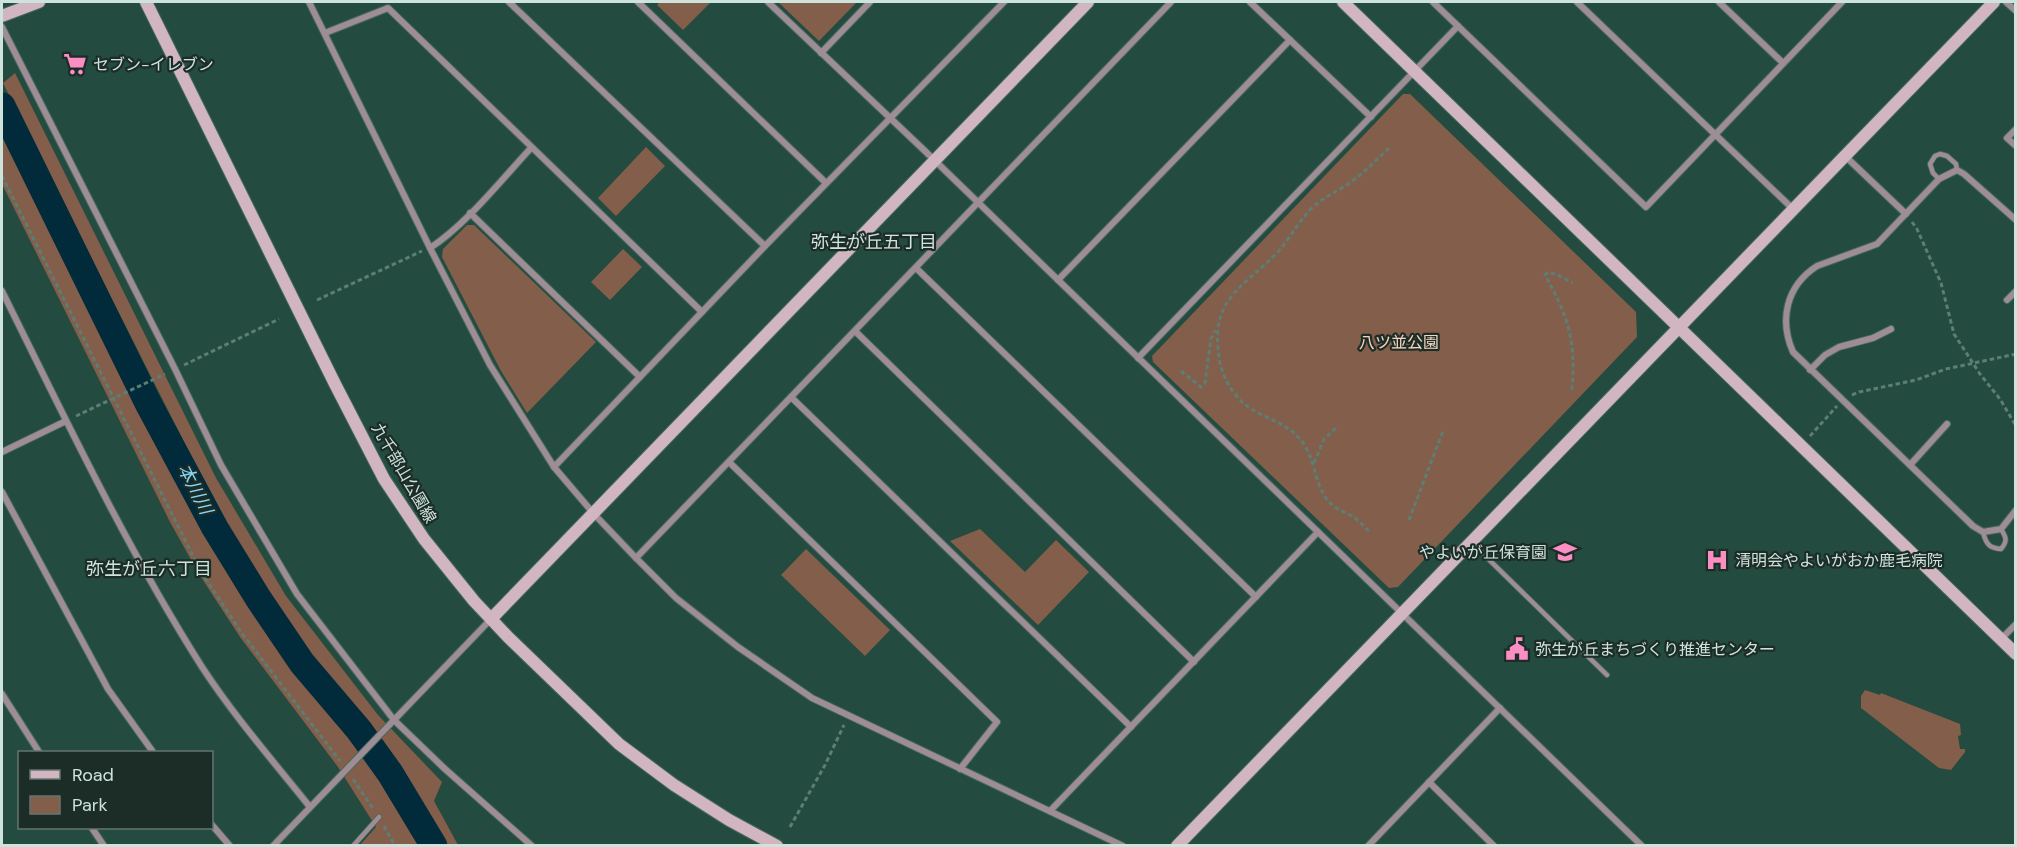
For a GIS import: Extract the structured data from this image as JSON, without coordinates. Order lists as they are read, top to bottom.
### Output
{
  "streets": {
    "street": ["九千部山公園線"]
  },
  "districts": ["弥生が丘五丁目", "弥生が丘六丁目"],
  "water": ["本川川"],
  "parks": ["八ツ並公園"],
  "places": {
    "supermarket": ["セブン-イレブン"],
    "school or university": ["やよいが丘保育園"],
    "hospital": ["清明会やよいがおか鹿毛病院"],
    "public building": ["弥生が丘まちづくり推進センター"]
  },
  "legend": ["Road", "Park"]
}
